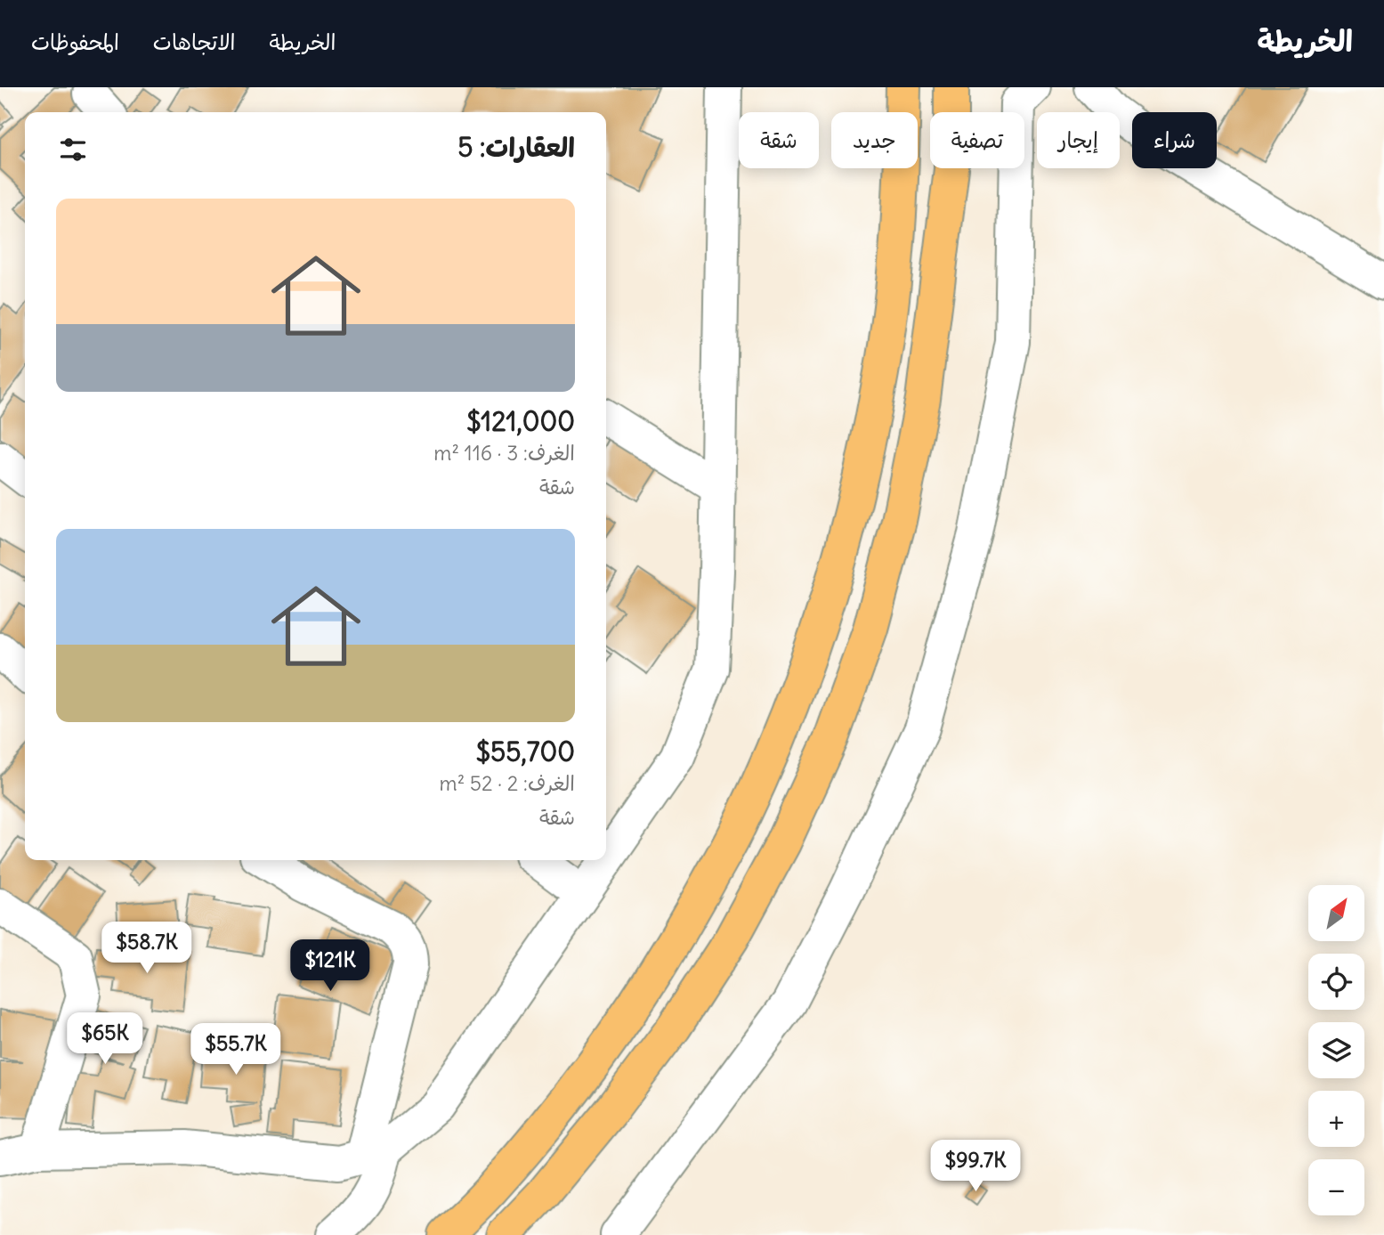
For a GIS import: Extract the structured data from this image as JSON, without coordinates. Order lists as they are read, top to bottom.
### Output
{
  "north": "top right",
  "page": {
    "header": "الخريطة",
    "nav": ["الخريطة", "الاتجاهات", "المحفوظات"],
    "chip": [
      "شراء",
      "إيجار",
      "تصفية",
      "جديد",
      "شقة"
    ],
    "heading": "العقارات: 5",
    "list": [
      {
        "name": "$121,000",
        "note": "الغرف: 3 · 116 m² · شقة"
      },
      {
        "name": "$55,700",
        "note": "الغرف: 2 · 52 m² · شقة"
      }
    ],
    "map_buttons": ["+", "−"],
    "price": [
      "$58.7K",
      "$121K",
      "$65K",
      "$55.7K",
      "$99.7K"
    ]
  }
}
